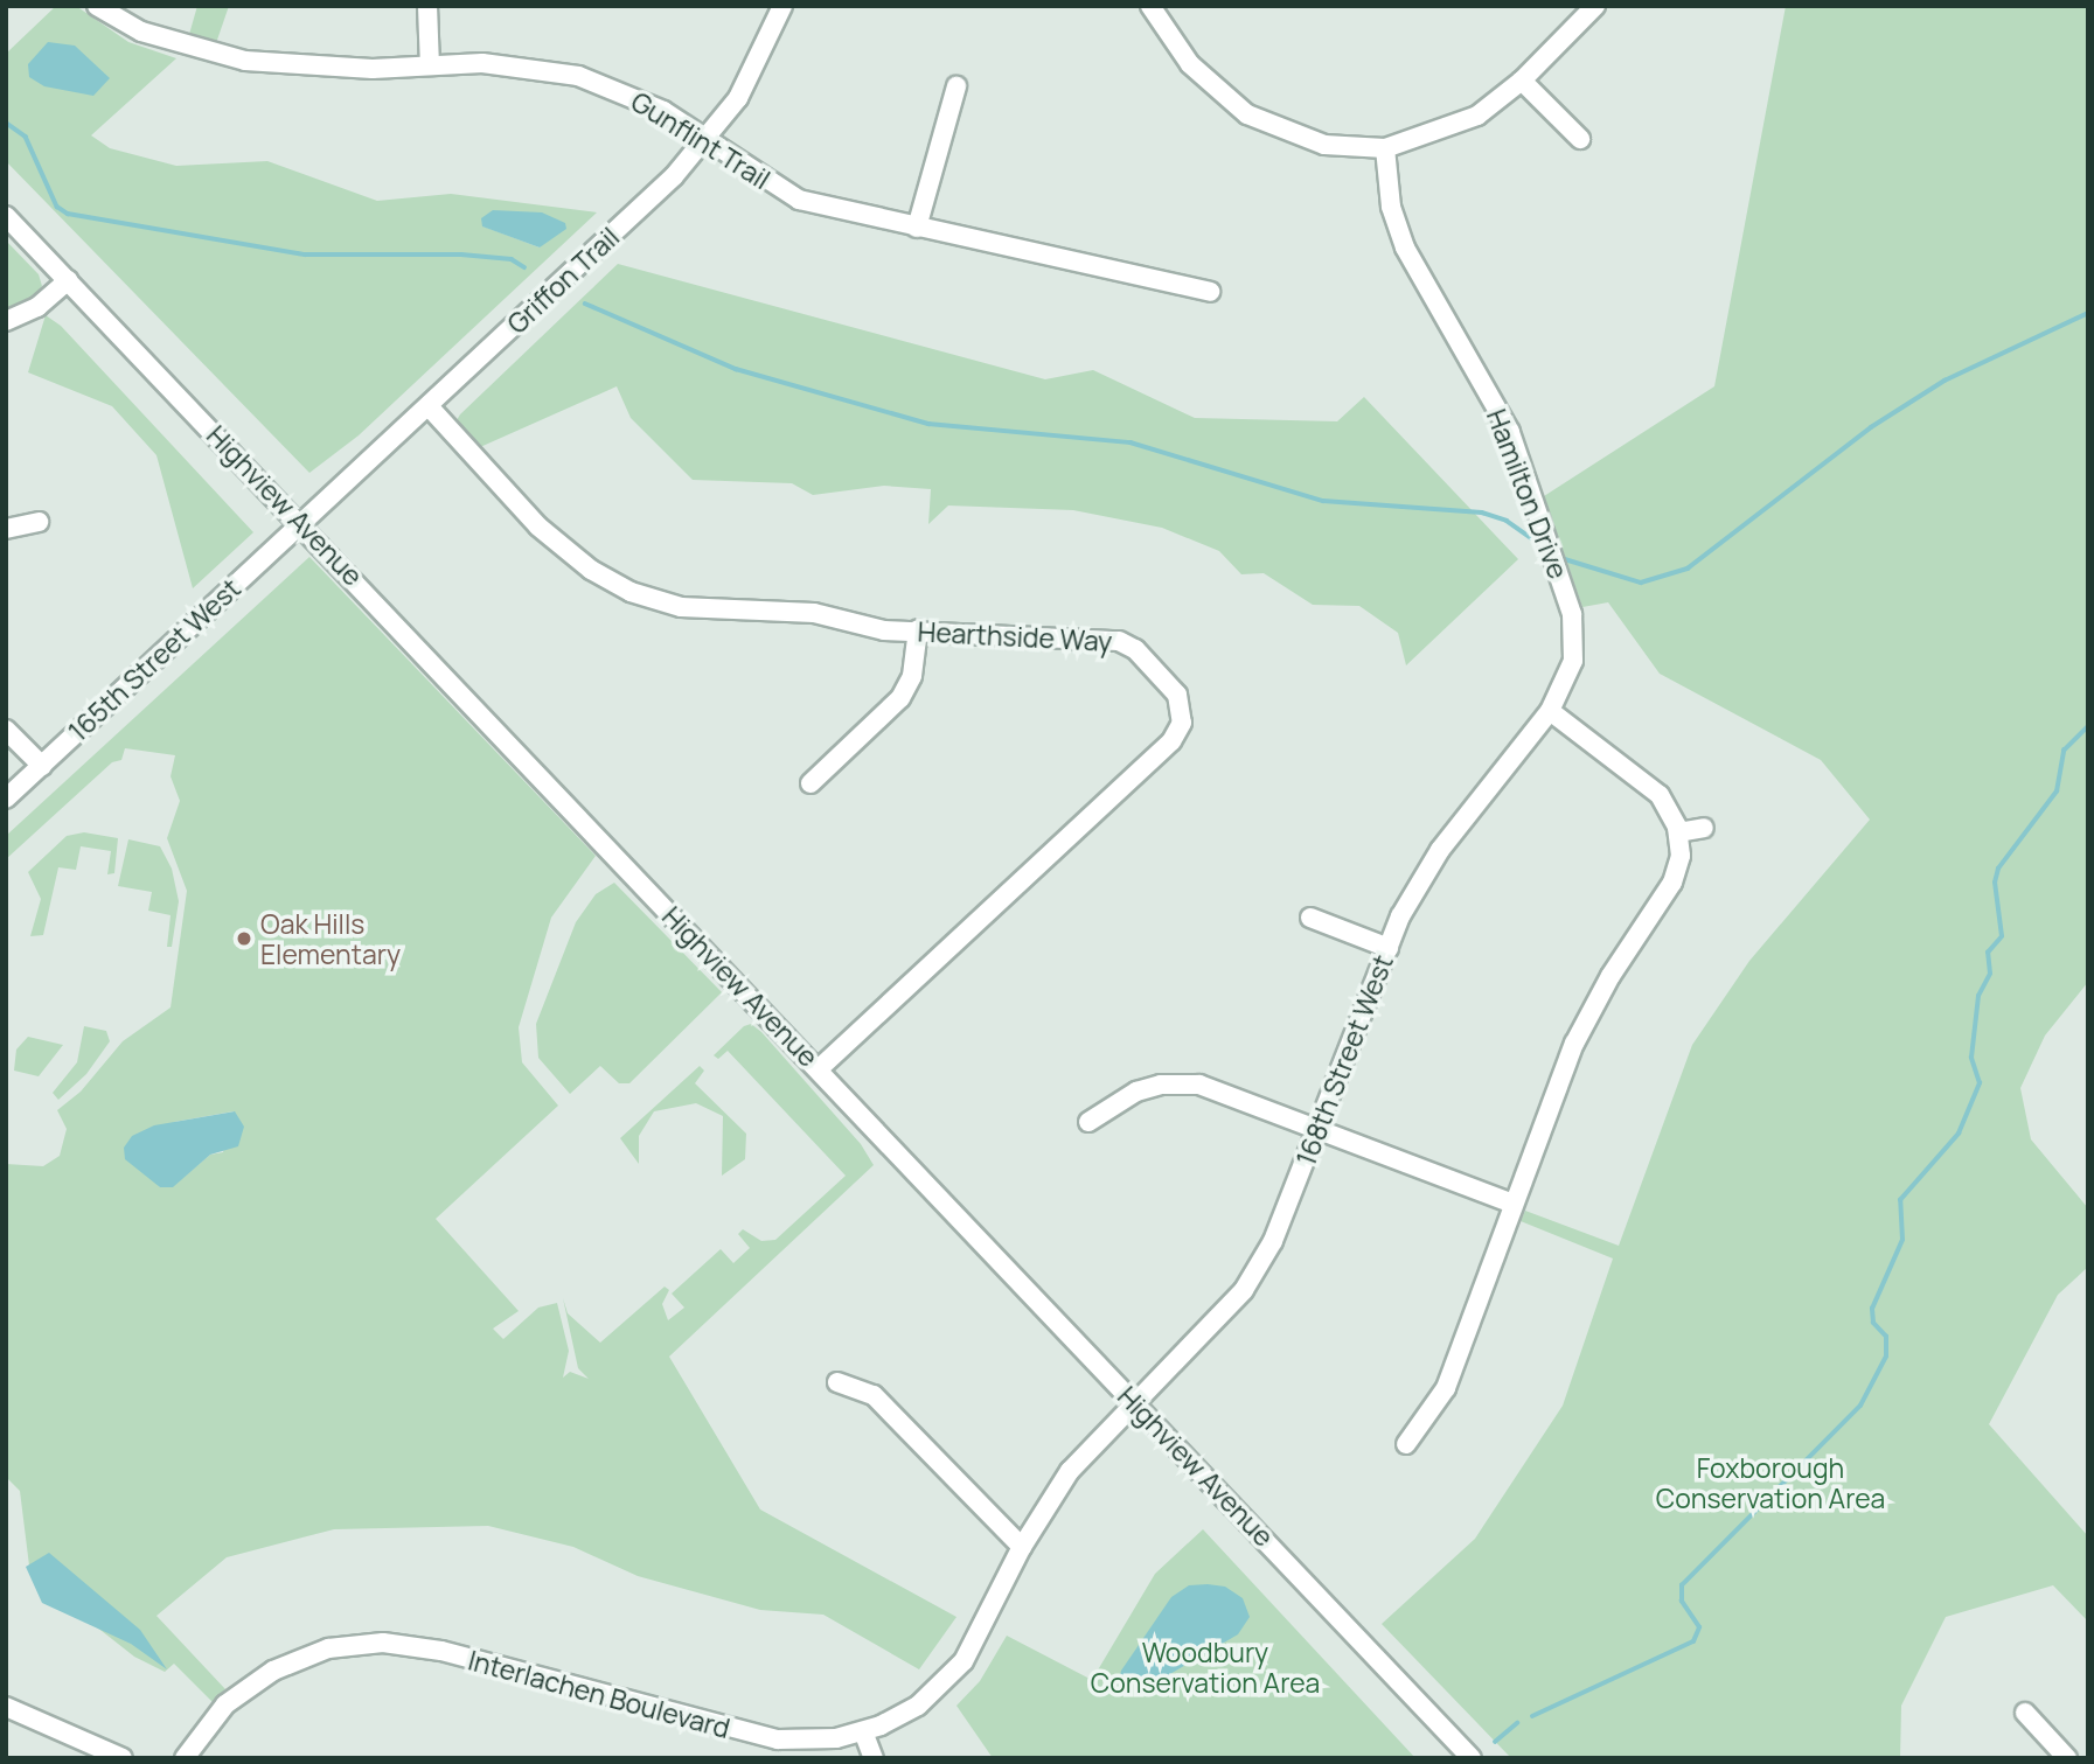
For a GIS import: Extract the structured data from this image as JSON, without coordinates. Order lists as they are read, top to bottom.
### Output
{
  "streets": {
    "street": [
      "Gunflint Trail",
      "Griffon Trail",
      "Hamilton Drive",
      "Highview Avenue",
      "Hearthside Way",
      "165th Street West",
      "168th Street West",
      "Interlachen Boulevard"
    ]
  },
  "crossings": [
    ["Gunflint Trail", "Griffon Trail"],
    ["Griffon Trail", "Highview Avenue"],
    ["Griffon Trail", "Hearthside Way"],
    ["Griffon Trail", "165th Street West"],
    ["Hamilton Drive", "168th Street West"],
    ["Highview Avenue", "Hearthside Way"],
    ["Highview Avenue", "165th Street West"],
    ["Highview Avenue", "168th Street West"],
    ["Highview Avenue", "Interlachen Boulevard"],
    ["168th Street West", "Interlachen Boulevard"]
  ],
  "parks": ["Foxborough Conservation Area", "Woodbury Conservation Area"],
  "places": ["Oak Hills Elementary"]
}
